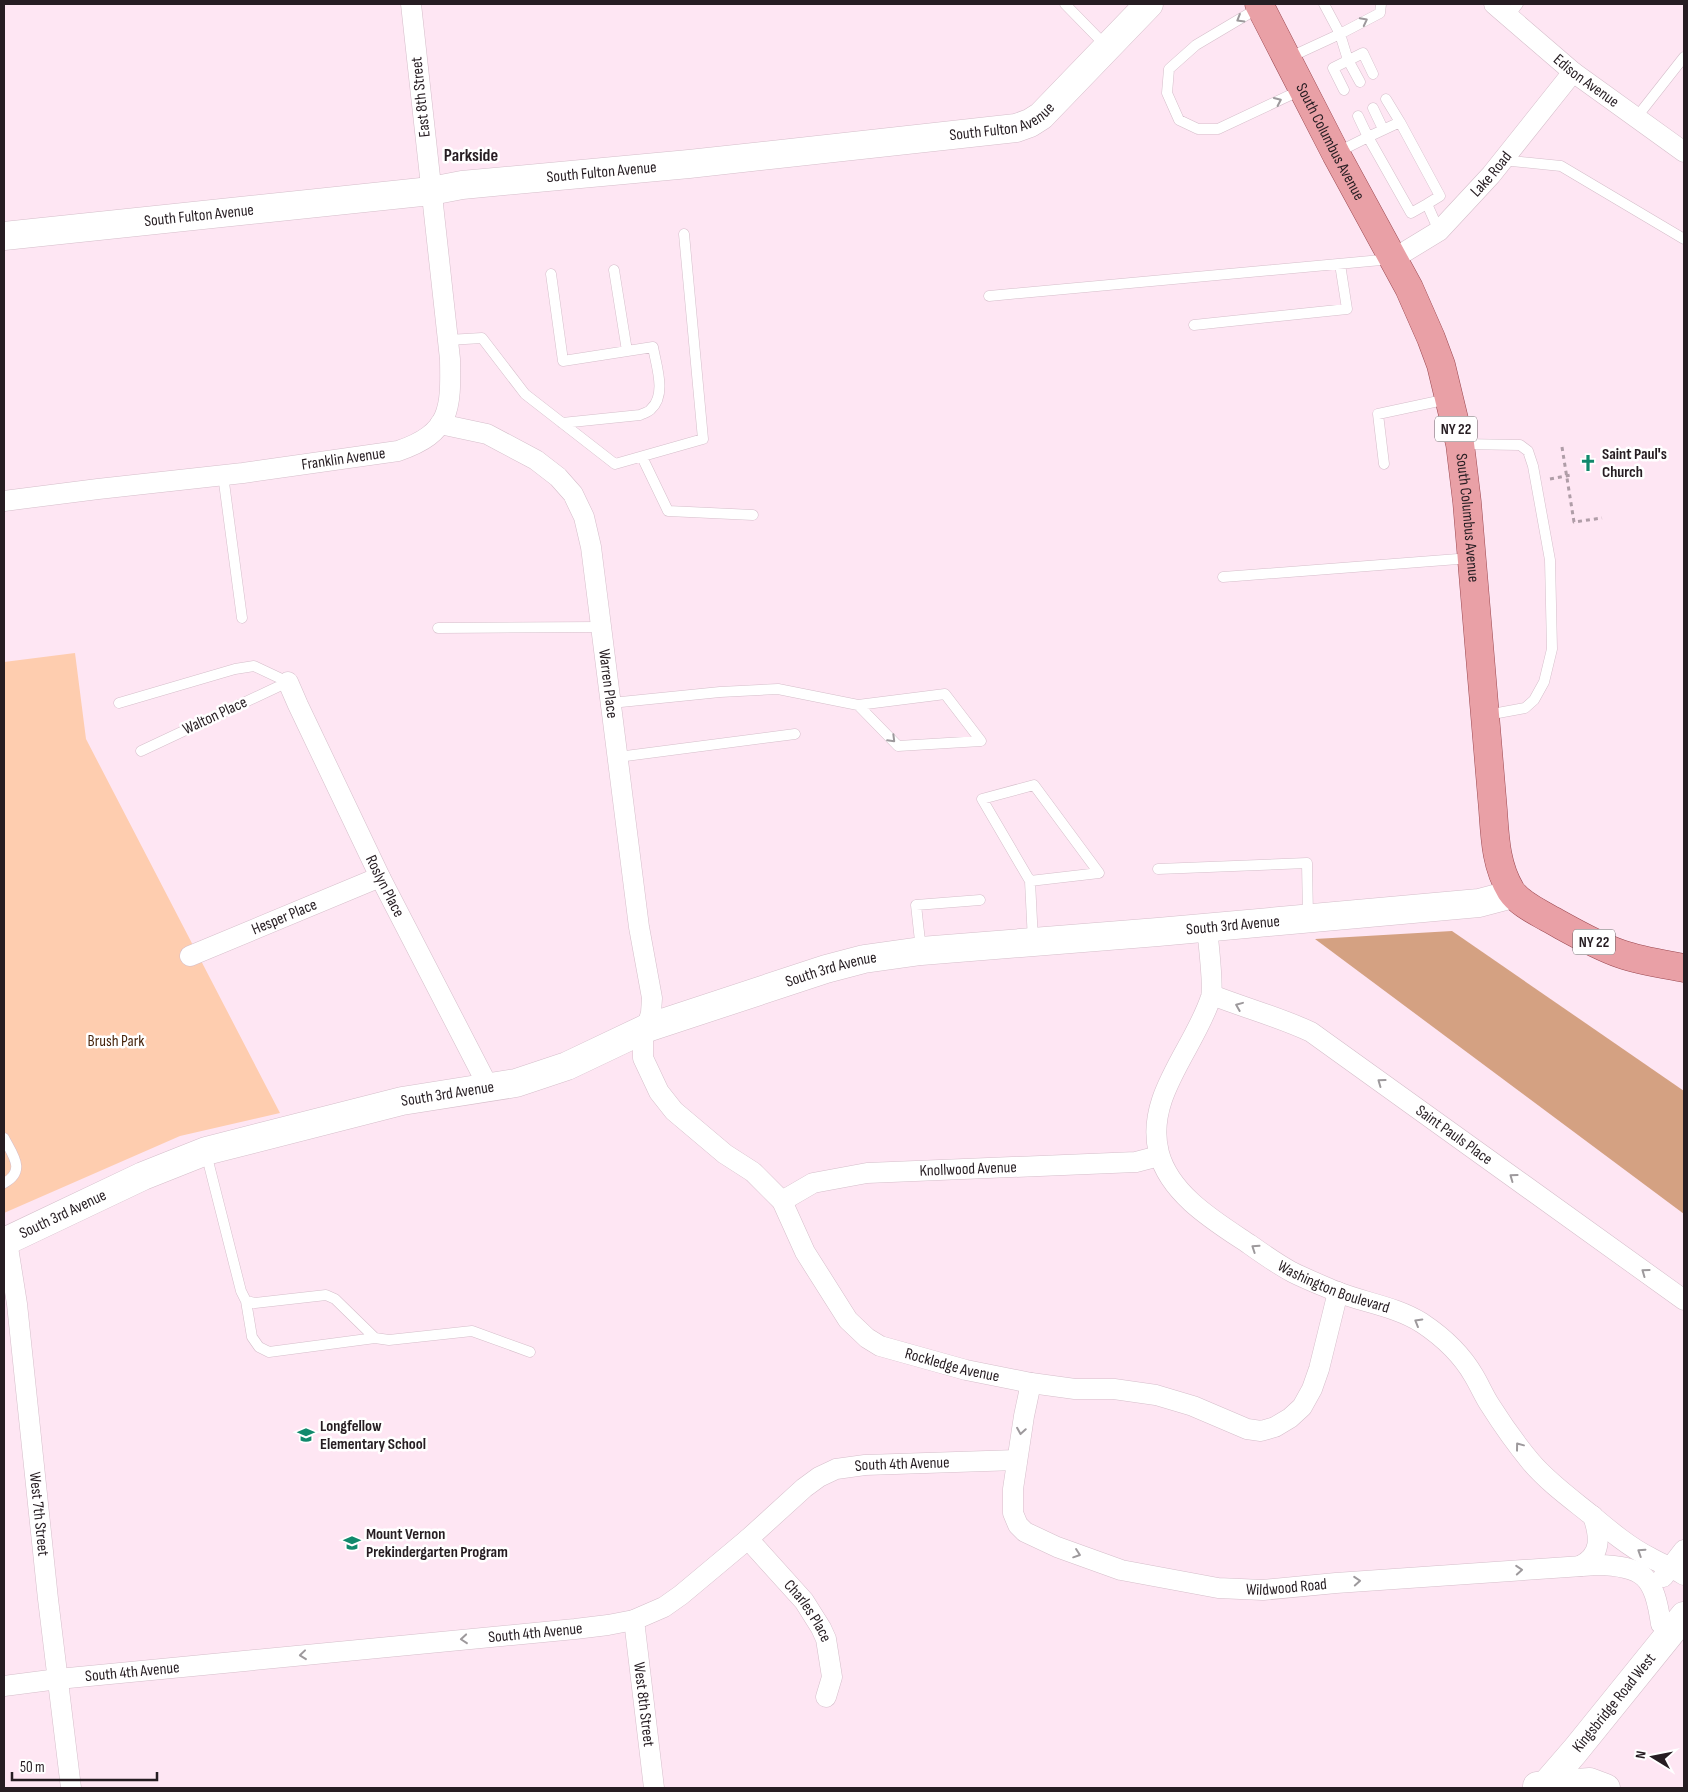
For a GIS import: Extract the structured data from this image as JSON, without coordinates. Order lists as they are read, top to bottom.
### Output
{
  "streets": {
    "main road": ["South Columbus Avenue", "NY 22"],
    "street": [
      "Edison Avenue",
      "East 8th Street",
      "South Fulton Avenue",
      "Lake Road",
      "Franklin Avenue",
      "Warren Place",
      "Roslyn Place",
      "Hesper Place",
      "South 3rd Avenue",
      "Saint Pauls Place",
      "Knollwood Avenue",
      "Washington Boulevard",
      "Rockledge Avenue",
      "South 4th Avenue",
      "West 7th Street",
      "Wildwood Road",
      "Charles Place",
      "Kingsbridge Road West",
      "West 8th Street"
    ],
    "lane": ["Walton Place"]
  },
  "crossings": [
    ["Edison Avenue", "Lake Road"],
    ["East 8th Street", "South Fulton Avenue"],
    ["East 8th Street", "Franklin Avenue"],
    ["South Fulton Avenue", "Franklin Avenue"],
    ["South Columbus Avenue", "Lake Road"],
    ["South Columbus Avenue", "NY 22"],
    ["South Columbus Avenue", "South 3rd Avenue"],
    ["NY 22", "South 3rd Avenue"],
    ["Franklin Avenue", "Warren Place"],
    ["Warren Place", "South 3rd Avenue"],
    ["Warren Place", "Rockledge Avenue"],
    ["Walton Place", "Roslyn Place"],
    ["Roslyn Place", "Hesper Place"],
    ["Roslyn Place", "South 3rd Avenue"],
    ["South 3rd Avenue", "Washington Boulevard"],
    ["South 3rd Avenue", "Rockledge Avenue"],
    ["South 3rd Avenue", "West 7th Street"],
    ["Saint Pauls Place", "Washington Boulevard"],
    ["Knollwood Avenue", "Washington Boulevard"],
    ["Knollwood Avenue", "Rockledge Avenue"],
    ["Washington Boulevard", "Rockledge Avenue"],
    ["Rockledge Avenue", "Wildwood Road"],
    ["South 4th Avenue", "West 7th Street"],
    ["South 4th Avenue", "Wildwood Road"],
    ["South 4th Avenue", "Charles Place"],
    ["South 4th Avenue", "West 8th Street"]
  ],
  "one_way": [
    "Saint Pauls Place",
    "Washington Boulevard",
    "South 4th Avenue",
    "Wildwood Road"
  ],
  "districts": ["Parkside"],
  "parks": ["Brush Park"],
  "places": {
    "church": ["Saint Paul's Church"],
    "school or university": ["Longfellow Elementary School", "Mount Vernon Prekindergarten Program"]
  },
  "scale_bar": "50 m",
  "north": "left"
}
